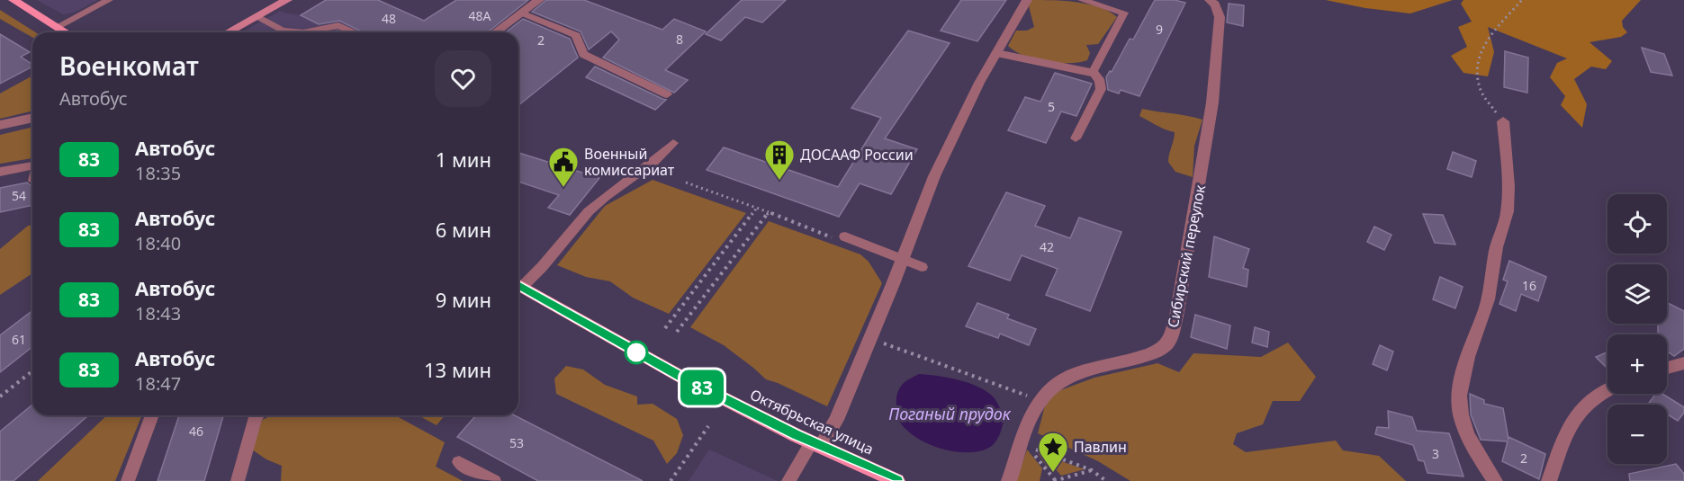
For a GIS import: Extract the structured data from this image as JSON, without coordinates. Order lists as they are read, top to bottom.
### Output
{
  "streets": {
    "main road": ["Октябрьская улица"],
    "street": ["Сибирский переулок"]
  },
  "water": ["Поганый прудок"],
  "places": {
    "building": ["ДОСААФ России"],
    "public building": ["Военный комиссариат"],
    "place": ["Павлин"]
  },
  "lines": ["bus line 83"],
  "house_numbers": [
    "48А",
    "48",
    "9",
    "8",
    "2",
    "5",
    "54",
    "42",
    "16",
    "61",
    "46",
    "53",
    "3",
    "2"
  ],
  "page": {
    "on_map": "83",
    "heading": ["Военкомат", "Автобус"],
    "list": [
      {
        "mark": "83",
        "name": "Автобус",
        "note": "18:35",
        "value": "1 мин"
      },
      {
        "mark": "83",
        "name": "Автобус",
        "note": "18:40",
        "value": "6 мин"
      },
      {
        "mark": "83",
        "name": "Автобус",
        "note": "18:43",
        "value": "9 мин"
      },
      {
        "mark": "83",
        "name": "Автобус",
        "note": "18:47",
        "value": "13 мин"
      }
    ],
    "map_buttons": ["+", "−"]
  }
}
